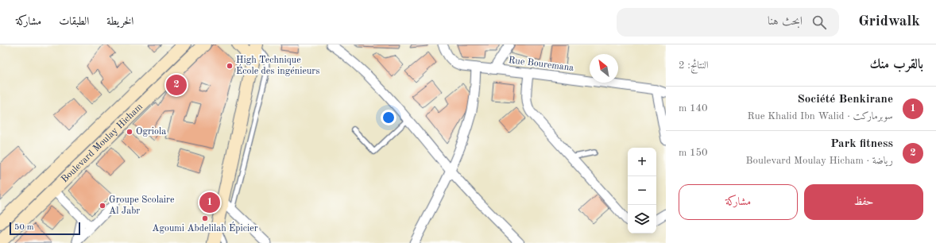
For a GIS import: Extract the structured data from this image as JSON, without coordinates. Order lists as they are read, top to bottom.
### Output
{
  "streets": {
    "street": ["Rue Bouremana", "Boulevard Moulay Hicham"]
  },
  "places": [
    "High Technique École des ingénieurs",
    "Ogriola",
    "Groupe Scolaire Al Jabr",
    "Agoumi Abdelilah Épicier"
  ],
  "scale_bar": "50 m",
  "north": "top left",
  "page": {
    "header": "Gridwalk",
    "search": "ابحث هنا",
    "nav": ["الخريطة", "الطبقات", "مشاركة"],
    "heading": ["بالقرب منك", "النتائج: 2"],
    "pins": ["2", "1"],
    "list": [
      {
        "mark": "1",
        "name": "Société Benkirane",
        "note": "سوبرماركت · Rue Khalid Ibn Walid",
        "value": "140 m"
      },
      {
        "mark": "2",
        "name": "Park fitness",
        "note": "رياضة · Boulevard Moulay Hicham",
        "value": "150 m"
      }
    ],
    "map_buttons": ["+", "−"],
    "buttons": ["حفظ", "مشاركة"],
    "scale": "50 m"
  }
}
